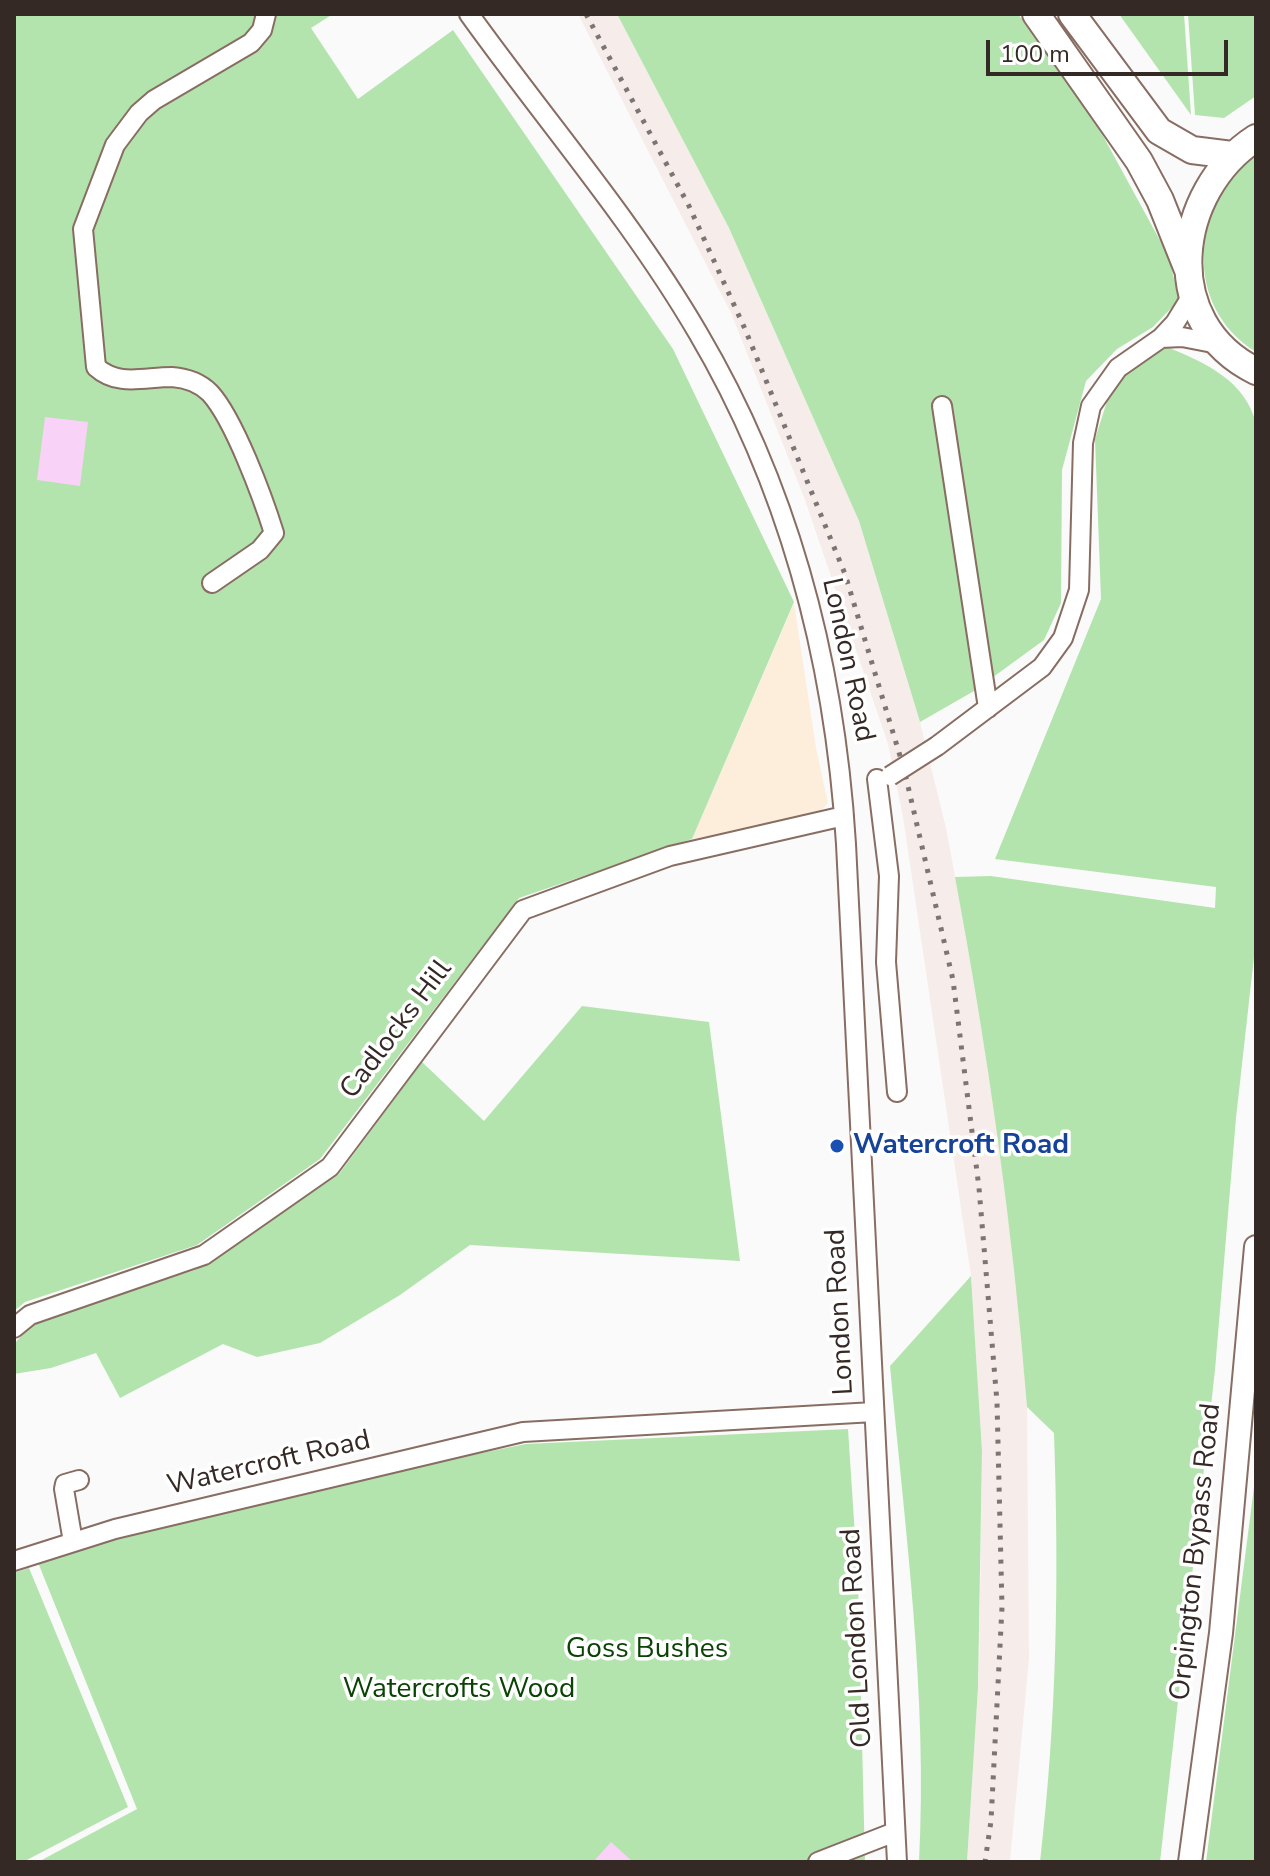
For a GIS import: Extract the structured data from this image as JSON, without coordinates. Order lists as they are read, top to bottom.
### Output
{
  "streets": {
    "main road": ["Orpington Bypass Road"],
    "street": [
      "London Road",
      "Cadlocks Hill",
      "Watercroft Road",
      "Old London Road"
    ]
  },
  "crossings": [
    ["London Road", "Cadlocks Hill"],
    ["London Road", "Watercroft Road"],
    ["London Road", "Old London Road"],
    ["Watercroft Road", "Old London Road"]
  ],
  "parks": ["Goss Bushes", "Watercrofts Wood"],
  "places": ["Watercroft Road"],
  "scale_bar": "100 m"
}
